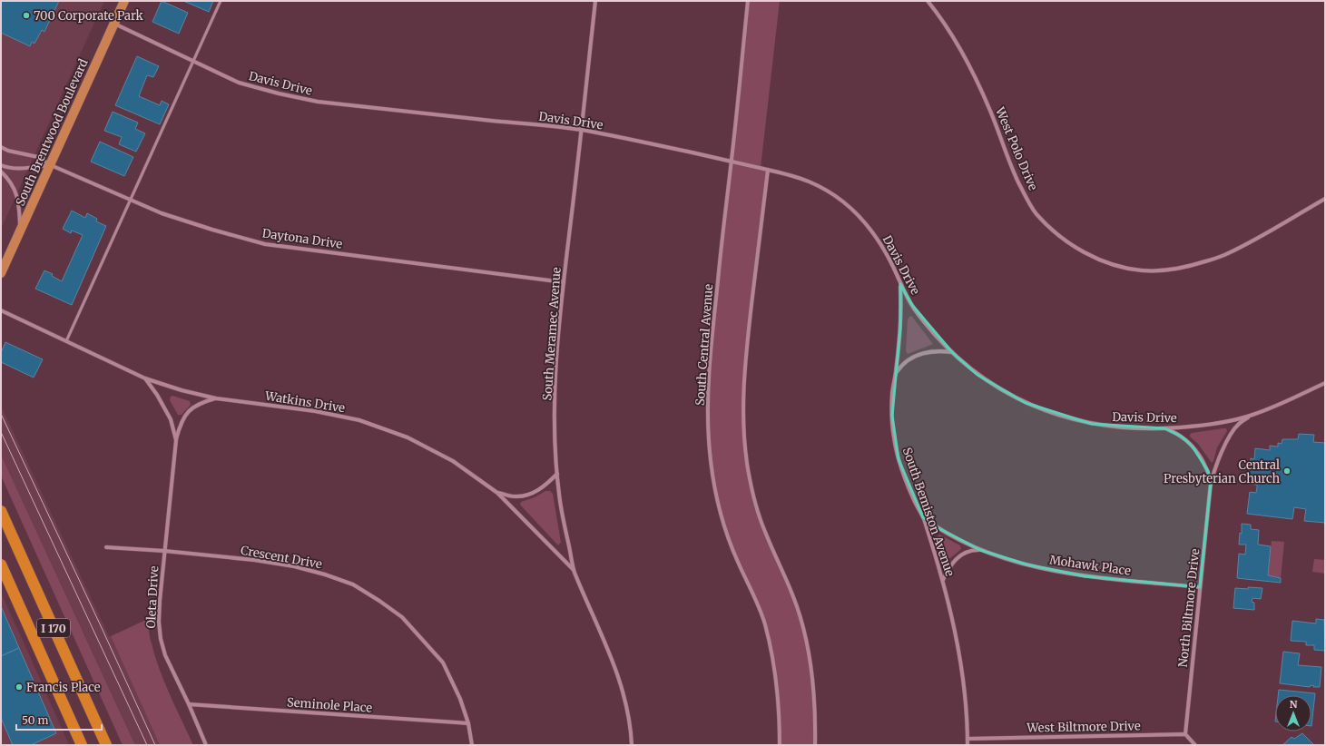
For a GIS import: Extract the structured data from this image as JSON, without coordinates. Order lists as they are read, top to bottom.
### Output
{
  "streets": {
    "highway": ["I 170"],
    "main road": ["South Brentwood Boulevard"],
    "street": [
      "Davis Drive",
      "West Polo Drive",
      "Daytona Drive",
      "South Meramec Avenue",
      "South Central Avenue",
      "Watkins Drive",
      "South Bemiston Avenue",
      "Crescent Drive",
      "Mohawk Place",
      "Oleta Drive",
      "North Biltmore Drive",
      "Seminole Place",
      "West Biltmore Drive"
    ]
  },
  "crossings": [
    ["Davis Drive", "South Brentwood Boulevard"],
    ["Davis Drive", "South Meramec Avenue"],
    ["Davis Drive", "South Central Avenue"],
    ["Davis Drive", "South Bemiston Avenue"],
    ["Davis Drive", "North Biltmore Drive"],
    ["South Brentwood Boulevard", "Daytona Drive"],
    ["Daytona Drive", "South Meramec Avenue"],
    ["South Meramec Avenue", "Watkins Drive"],
    ["Watkins Drive", "Oleta Drive"],
    ["South Bemiston Avenue", "Mohawk Place"],
    ["South Bemiston Avenue", "West Biltmore Drive"],
    ["Crescent Drive", "Oleta Drive"],
    ["Crescent Drive", "Seminole Place"],
    ["Mohawk Place", "North Biltmore Drive"],
    ["Oleta Drive", "Seminole Place"],
    ["North Biltmore Drive", "West Biltmore Drive"]
  ],
  "places": ["700 Corporate Park", "Central Presbyterian Church", "Francis Place"],
  "scale_bar": "50 m",
  "north": "top"
}
